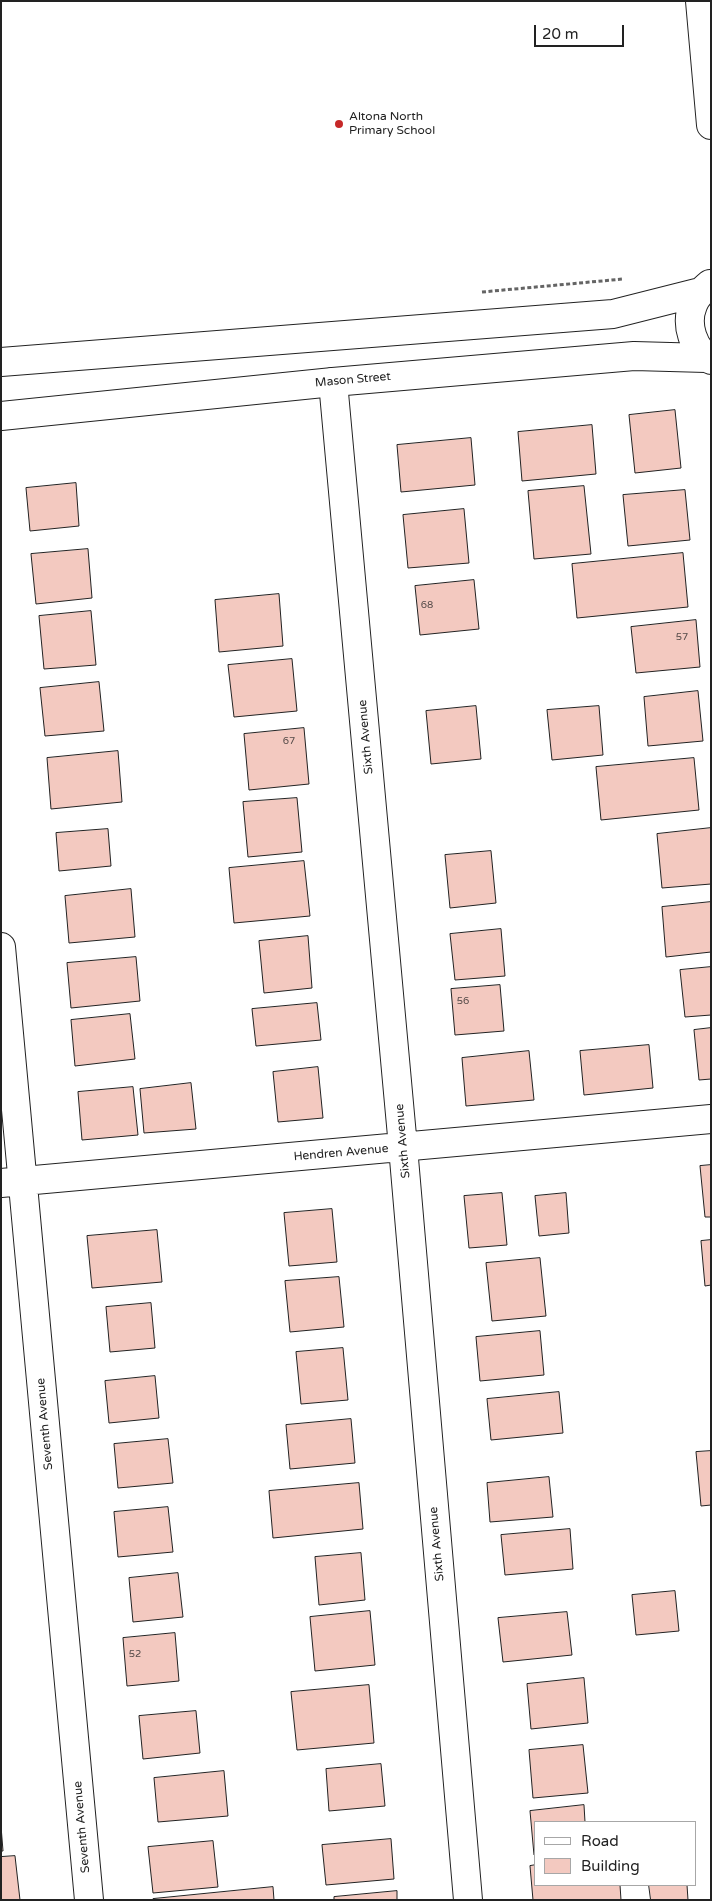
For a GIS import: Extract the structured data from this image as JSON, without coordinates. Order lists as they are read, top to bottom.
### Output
{
  "streets": {
    "street": [
      "Mason Street",
      "Sixth Avenue",
      "Hendren Avenue",
      "Seventh Avenue"
    ]
  },
  "crossings": [
    ["Mason Street", "Sixth Avenue"],
    ["Sixth Avenue", "Hendren Avenue"],
    ["Hendren Avenue", "Seventh Avenue"]
  ],
  "places": ["Altona North Primary School"],
  "house_numbers": [
    "68",
    "57",
    "67",
    "56",
    "52"
  ],
  "legend": ["Road", "Building"],
  "scale_bar": "20 m"
}
